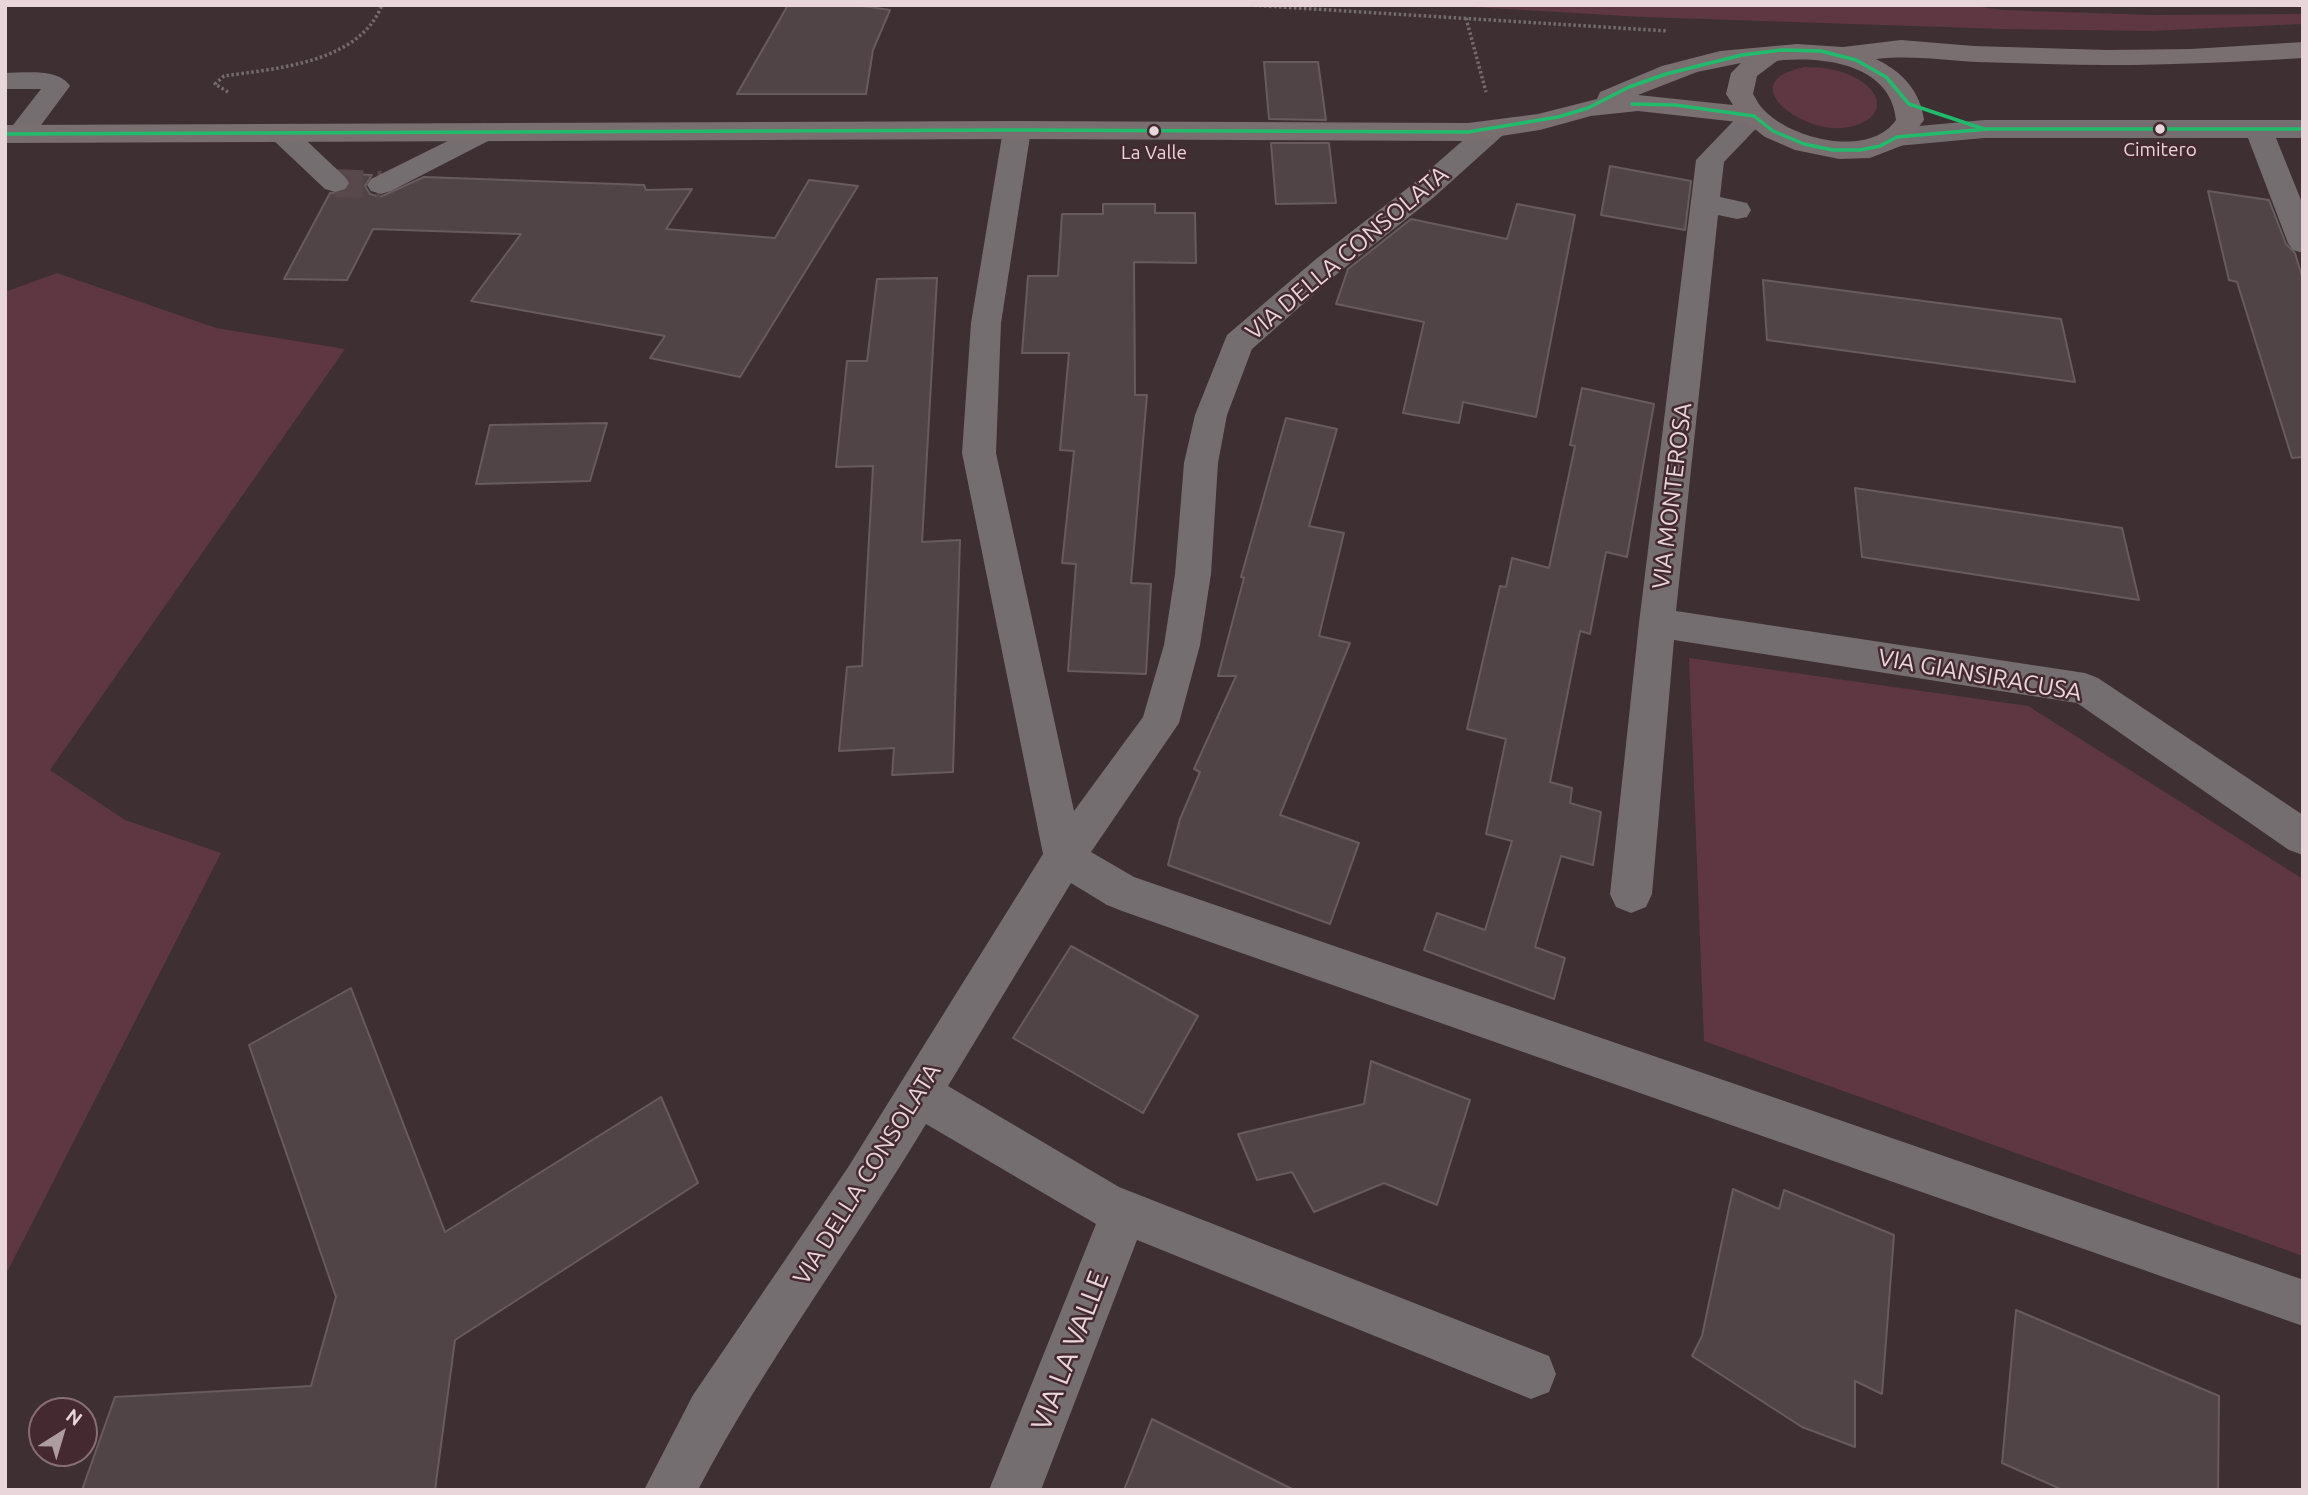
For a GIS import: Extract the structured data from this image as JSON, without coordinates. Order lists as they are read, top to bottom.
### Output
{
  "streets": {
    "street": [
      "VIA DELLA CONSOLATA",
      "VIA MONTEROSA",
      "VIA GIANSIRACUSA",
      "VIA LA VALLE"
    ]
  },
  "crossings": [
    ["VIA MONTEROSA", "VIA GIANSIRACUSA"]
  ],
  "places": ["Cimitero", "La Valle"],
  "north": "top right"
}
